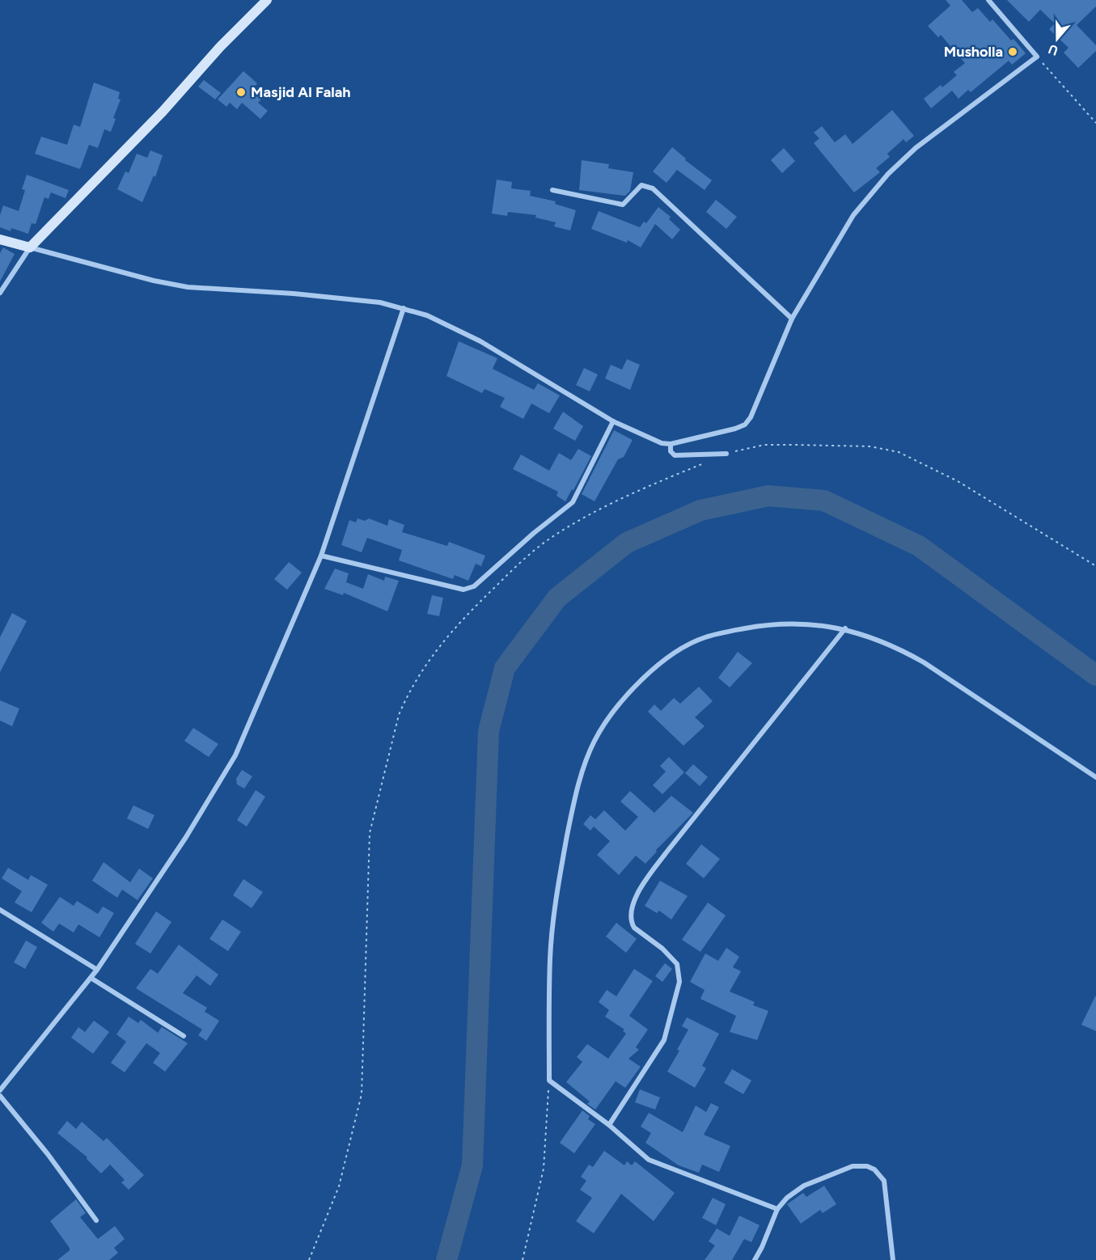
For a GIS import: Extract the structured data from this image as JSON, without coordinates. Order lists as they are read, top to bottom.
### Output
{
  "places": ["Musholla", "Masjid Al Falah"],
  "north": "bottom"
}
